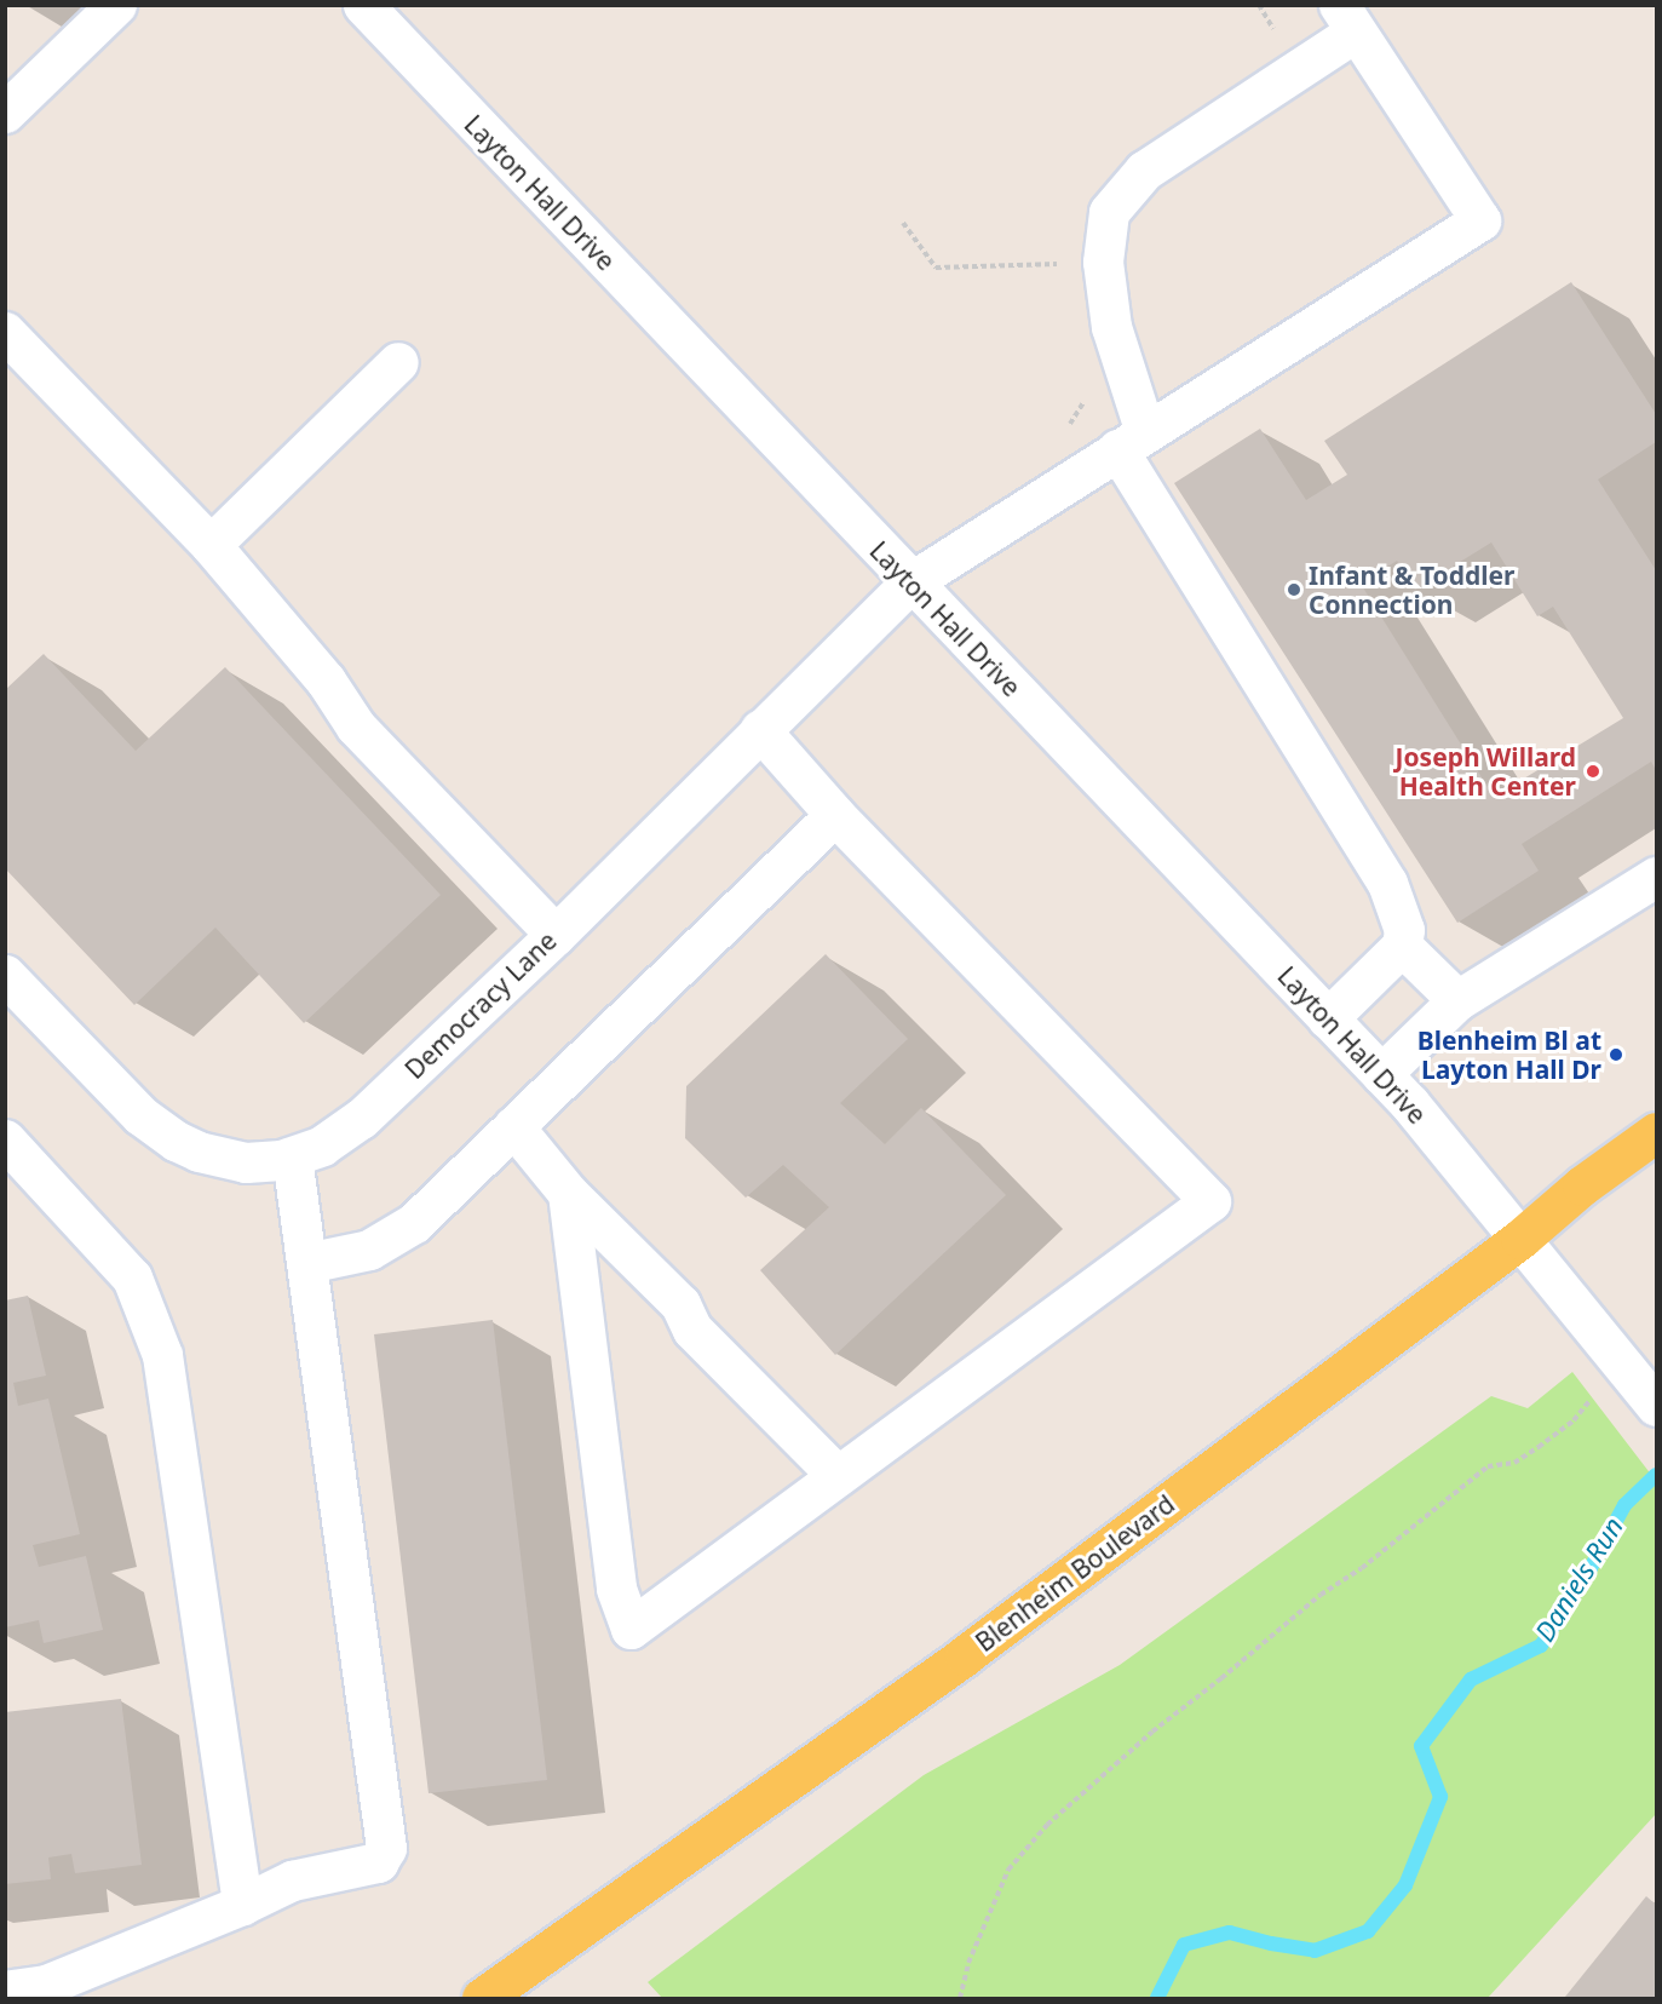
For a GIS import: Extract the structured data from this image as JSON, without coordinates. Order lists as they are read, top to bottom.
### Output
{
  "streets": {
    "main road": ["Blenheim Boulevard"],
    "street": ["Layton Hall Drive", "Democracy Lane"]
  },
  "crossings": [
    ["Layton Hall Drive", "Democracy Lane"],
    ["Layton Hall Drive", "Blenheim Boulevard"]
  ],
  "water": ["Daniels Run"],
  "places": ["Infant & Toddler Connection", "Joseph Willard Health Center", "Blenheim Bl at Layton Hall Dr"]
}
